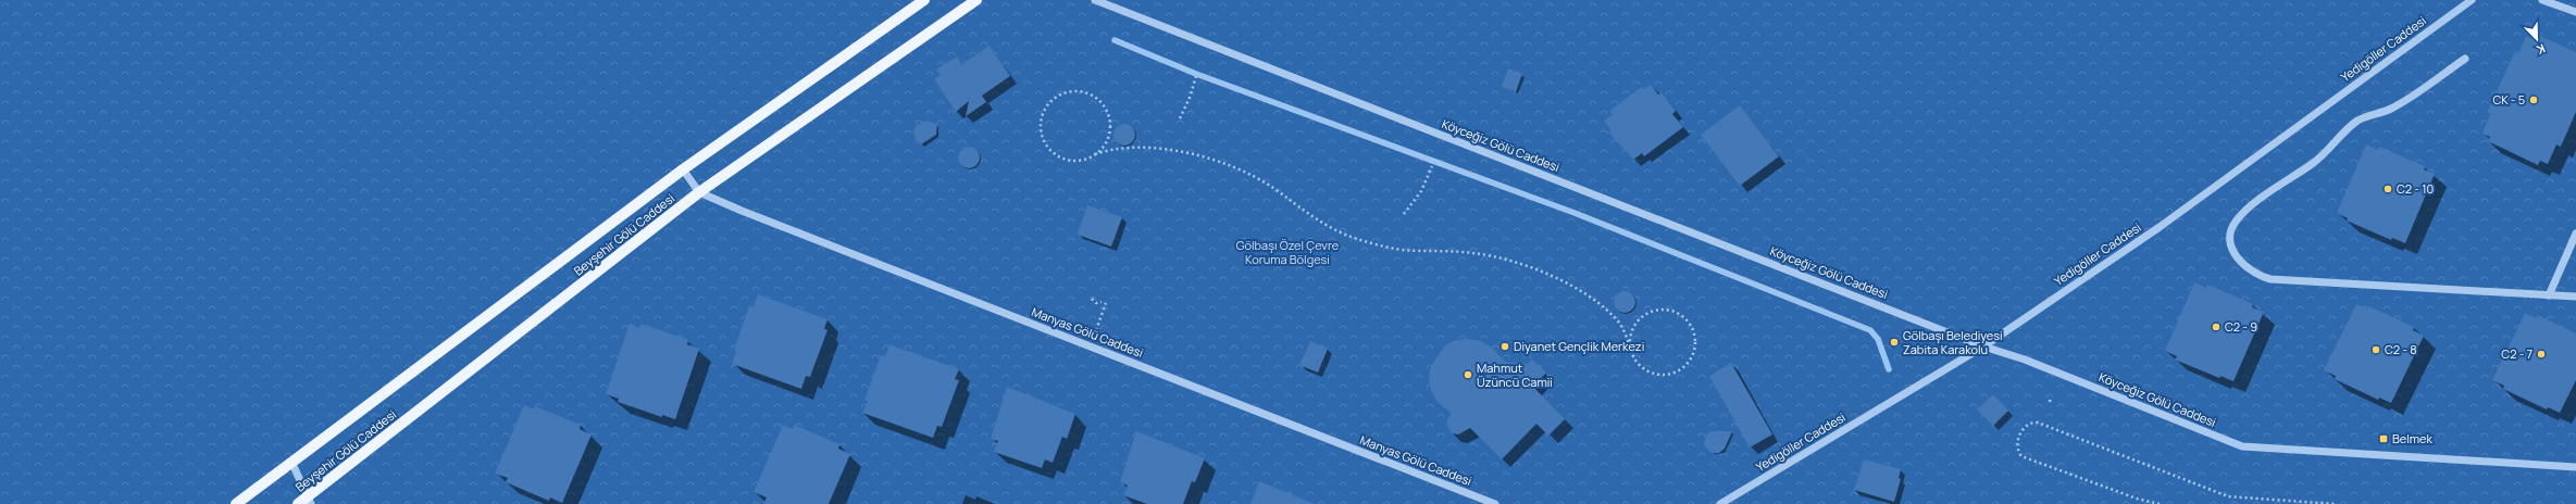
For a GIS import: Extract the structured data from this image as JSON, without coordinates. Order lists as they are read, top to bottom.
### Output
{
  "streets": {
    "main road": ["Beyşehir Gölü Caddesi"],
    "street": ["Yedigöller Caddesi", "Köyceğiz Gölü Caddesi", "Manyas Gölü Caddesi"]
  },
  "crossings": [
    ["Yedigöller Caddesi", "Köyceğiz Gölü Caddesi"],
    ["Beyşehir Gölü Caddesi", "Manyas Gölü Caddesi"]
  ],
  "parks": ["Gölbaşı Özel Çevre Koruma Bölgesi"],
  "places": {
    "other": [
      "CK - 5",
      "C2 - 10",
      "C2 - 9",
      "Gölbaşı Belediyesi Zabita Karakolu",
      "Diyanet Gençlik Merkezi",
      "C2 - 8",
      "C2 - 7",
      "Mahmut Üzüncü Camii"
    ],
    "transit": ["Belmek"]
  },
  "north": "bottom right"
}
